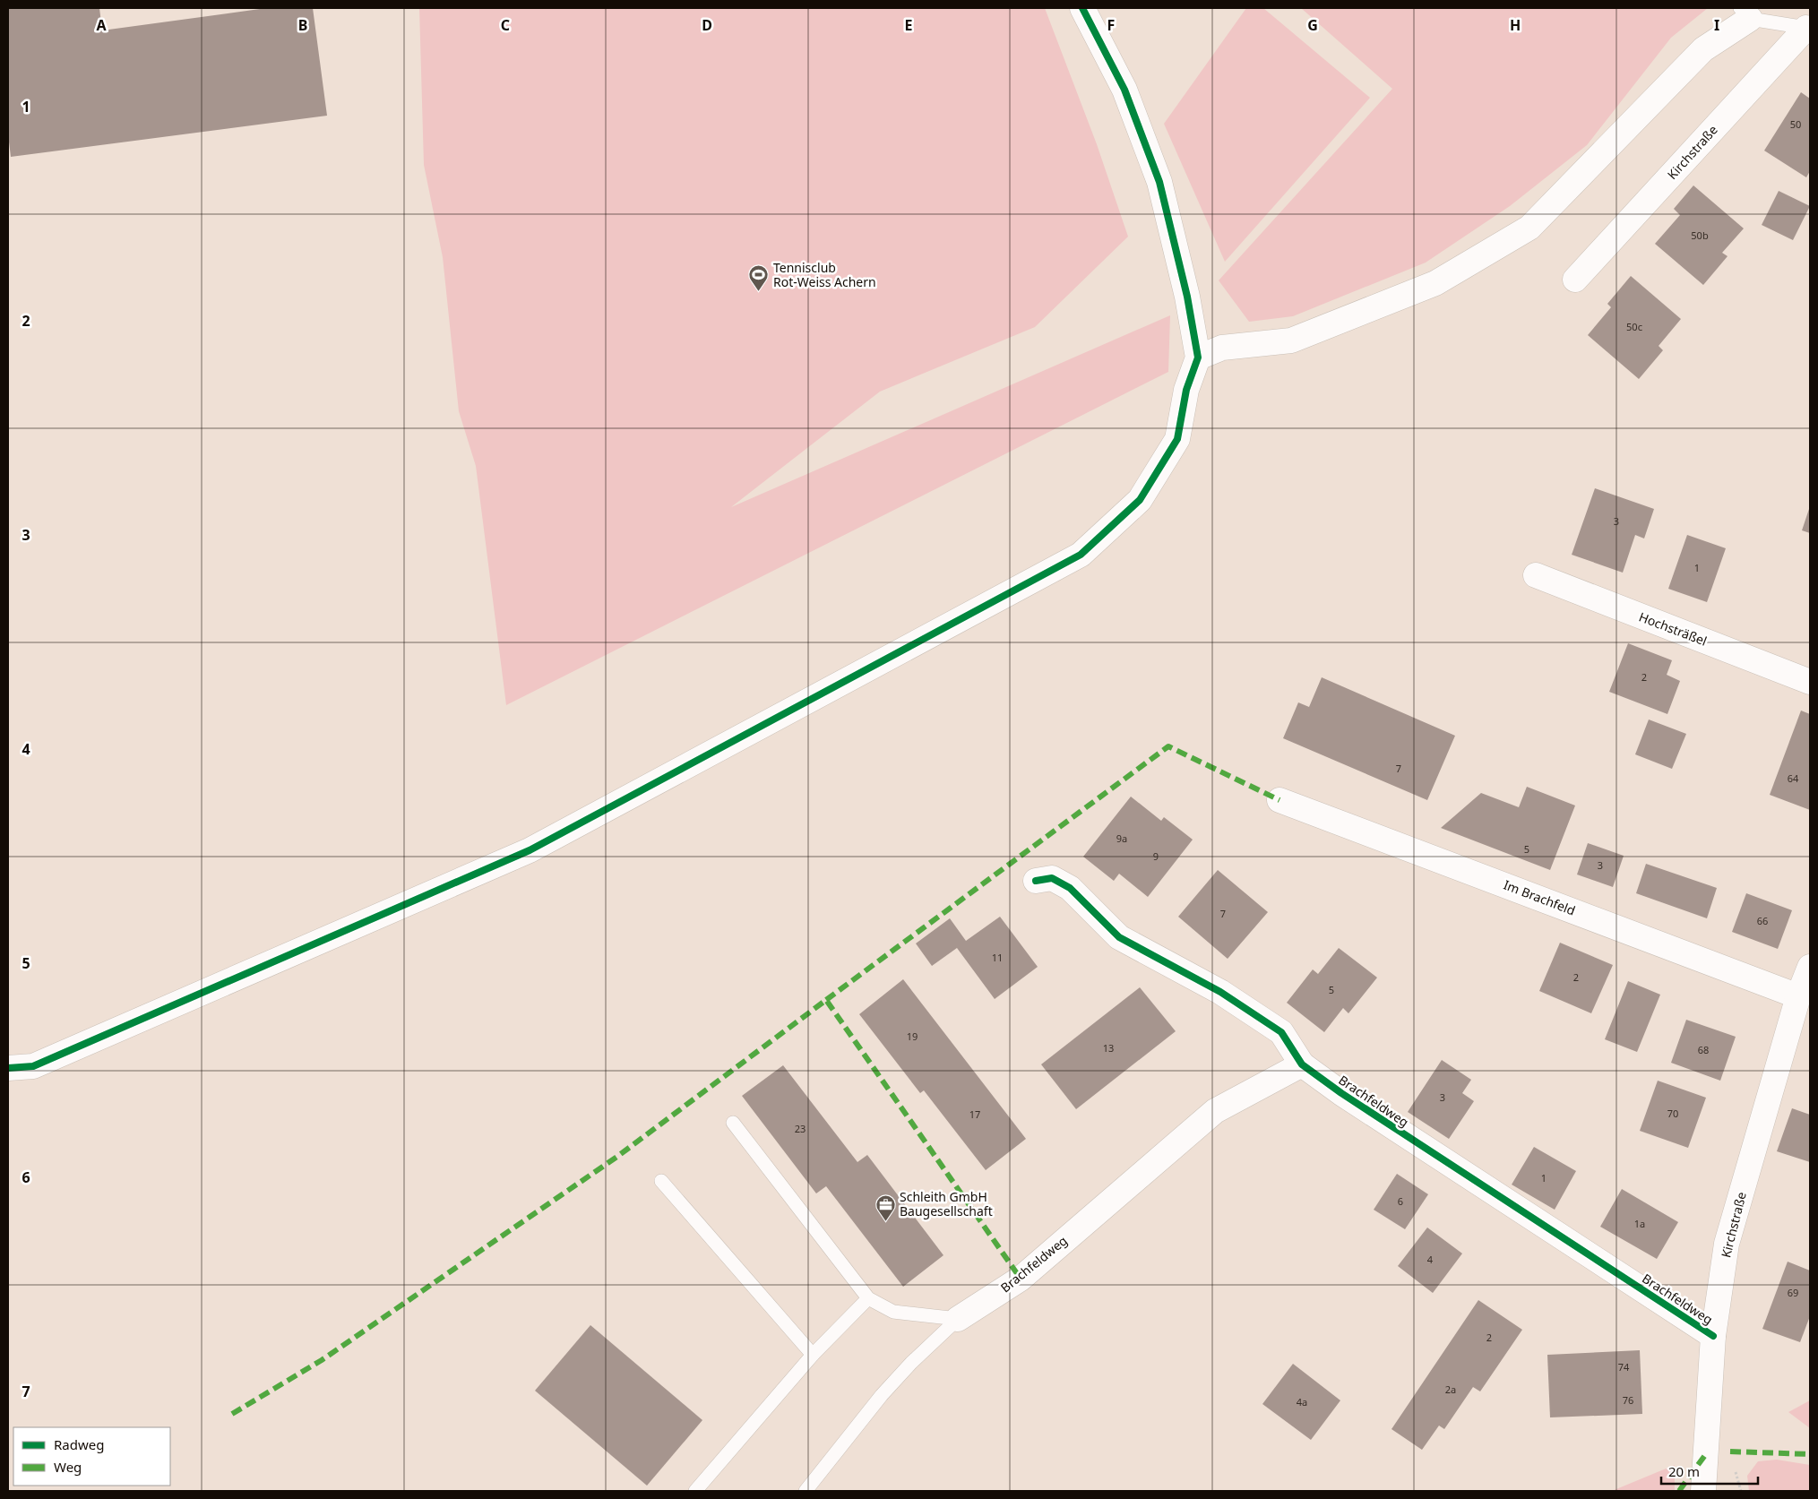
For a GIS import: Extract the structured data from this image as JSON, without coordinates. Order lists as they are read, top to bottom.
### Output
{
  "streets": {
    "street": [
      "Kirchstraße",
      "Hochsträßel",
      "Im Brachfeld",
      "Brachfeldweg"
    ]
  },
  "crossings": [
    ["Kirchstraße", "Im Brachfeld"],
    ["Kirchstraße", "Brachfeldweg"]
  ],
  "places": {
    "sports": ["Tennisclub Rot-Weiss Achern"],
    "office": ["Schleith GmbH Baugesellschaft"]
  },
  "house_numbers": [
    "50",
    "50b",
    "50c",
    "3",
    "1",
    "2",
    "7",
    "64",
    "9a",
    "5",
    "9",
    "3",
    "7",
    "66",
    "11",
    "2",
    "5",
    "19",
    "13",
    "68",
    "3",
    "70",
    "17",
    "23",
    "1",
    "6",
    "1a",
    "4",
    "69",
    "2",
    "74",
    "2a",
    "76",
    "4a"
  ],
  "legend": ["Radweg", "Weg"],
  "scale_bar": "20 m",
  "grid": {
    "columns": [
      "A",
      "B",
      "C",
      "D",
      "E",
      "F",
      "G",
      "H",
      "I"
    ],
    "rows": [
      "1",
      "2",
      "3",
      "4",
      "5",
      "6",
      "7"
    ]
  }
}
